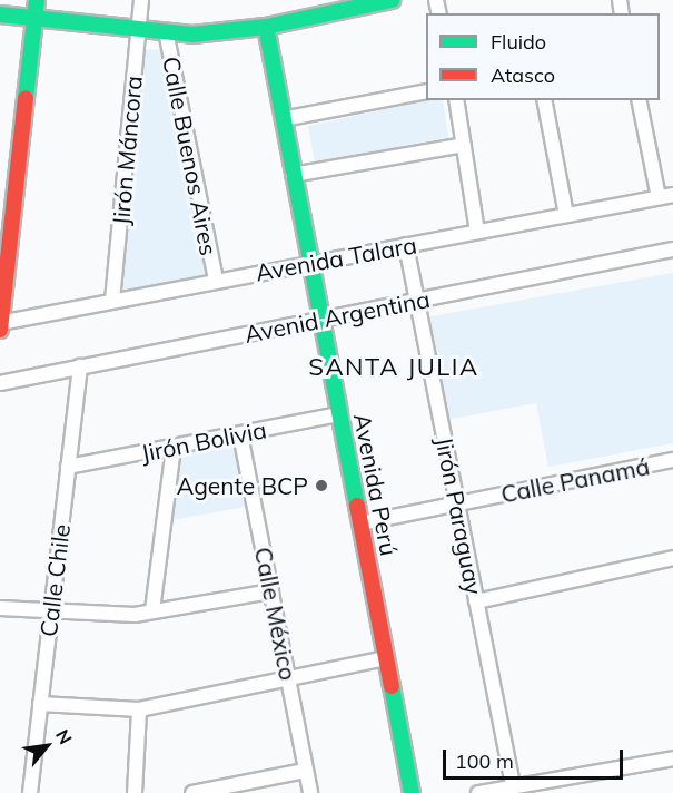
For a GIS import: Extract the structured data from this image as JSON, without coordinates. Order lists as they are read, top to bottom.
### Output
{
  "streets": {
    "street": [
      "Jirón Máncora",
      "Calle Buenos Aires",
      "Avenida Talara",
      "Avenid Argentina",
      "Jirón Bolivia",
      "Calle Panamá",
      "Avenida Perú",
      "Jirón Paraguay",
      "Calle Chile",
      "Calle México"
    ]
  },
  "crossings": [
    ["Jirón Máncora", "Avenida Talara"],
    ["Calle Buenos Aires", "Avenida Talara"],
    ["Avenida Talara", "Avenida Perú"],
    ["Avenida Talara", "Jirón Paraguay"],
    ["Avenid Argentina", "Avenida Perú"],
    ["Avenid Argentina", "Jirón Paraguay"],
    ["Avenid Argentina", "Calle Chile"],
    ["Jirón Bolivia", "Avenida Perú"],
    ["Jirón Bolivia", "Calle Chile"],
    ["Jirón Bolivia", "Calle México"],
    ["Calle Panamá", "Avenida Perú"],
    ["Calle Panamá", "Jirón Paraguay"]
  ],
  "districts": ["SANTA JULIA"],
  "places": ["Agente BCP"],
  "legend": ["Fluido", "Atasco"],
  "scale_bar": "100 m",
  "north": "top right"
}
